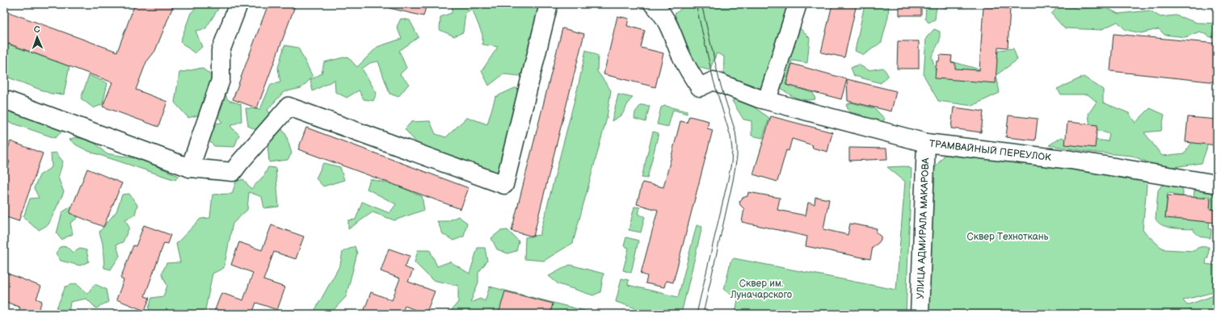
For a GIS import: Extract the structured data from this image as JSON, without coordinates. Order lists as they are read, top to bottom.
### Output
{
  "streets": {
    "street": ["ТРАМВАЙНЫЙ ПЕРЕУЛОК", "УЛИЦА АДМИРАЛА МАКАРОВА"]
  },
  "crossings": [
    ["ТРАМВАЙНЫЙ ПЕРЕУЛОК", "УЛИЦА АДМИРАЛА МАКАРОВА"]
  ],
  "parks": ["Сквер Техноткань", "Сквер им. Луначарского"],
  "north": "top"
}
